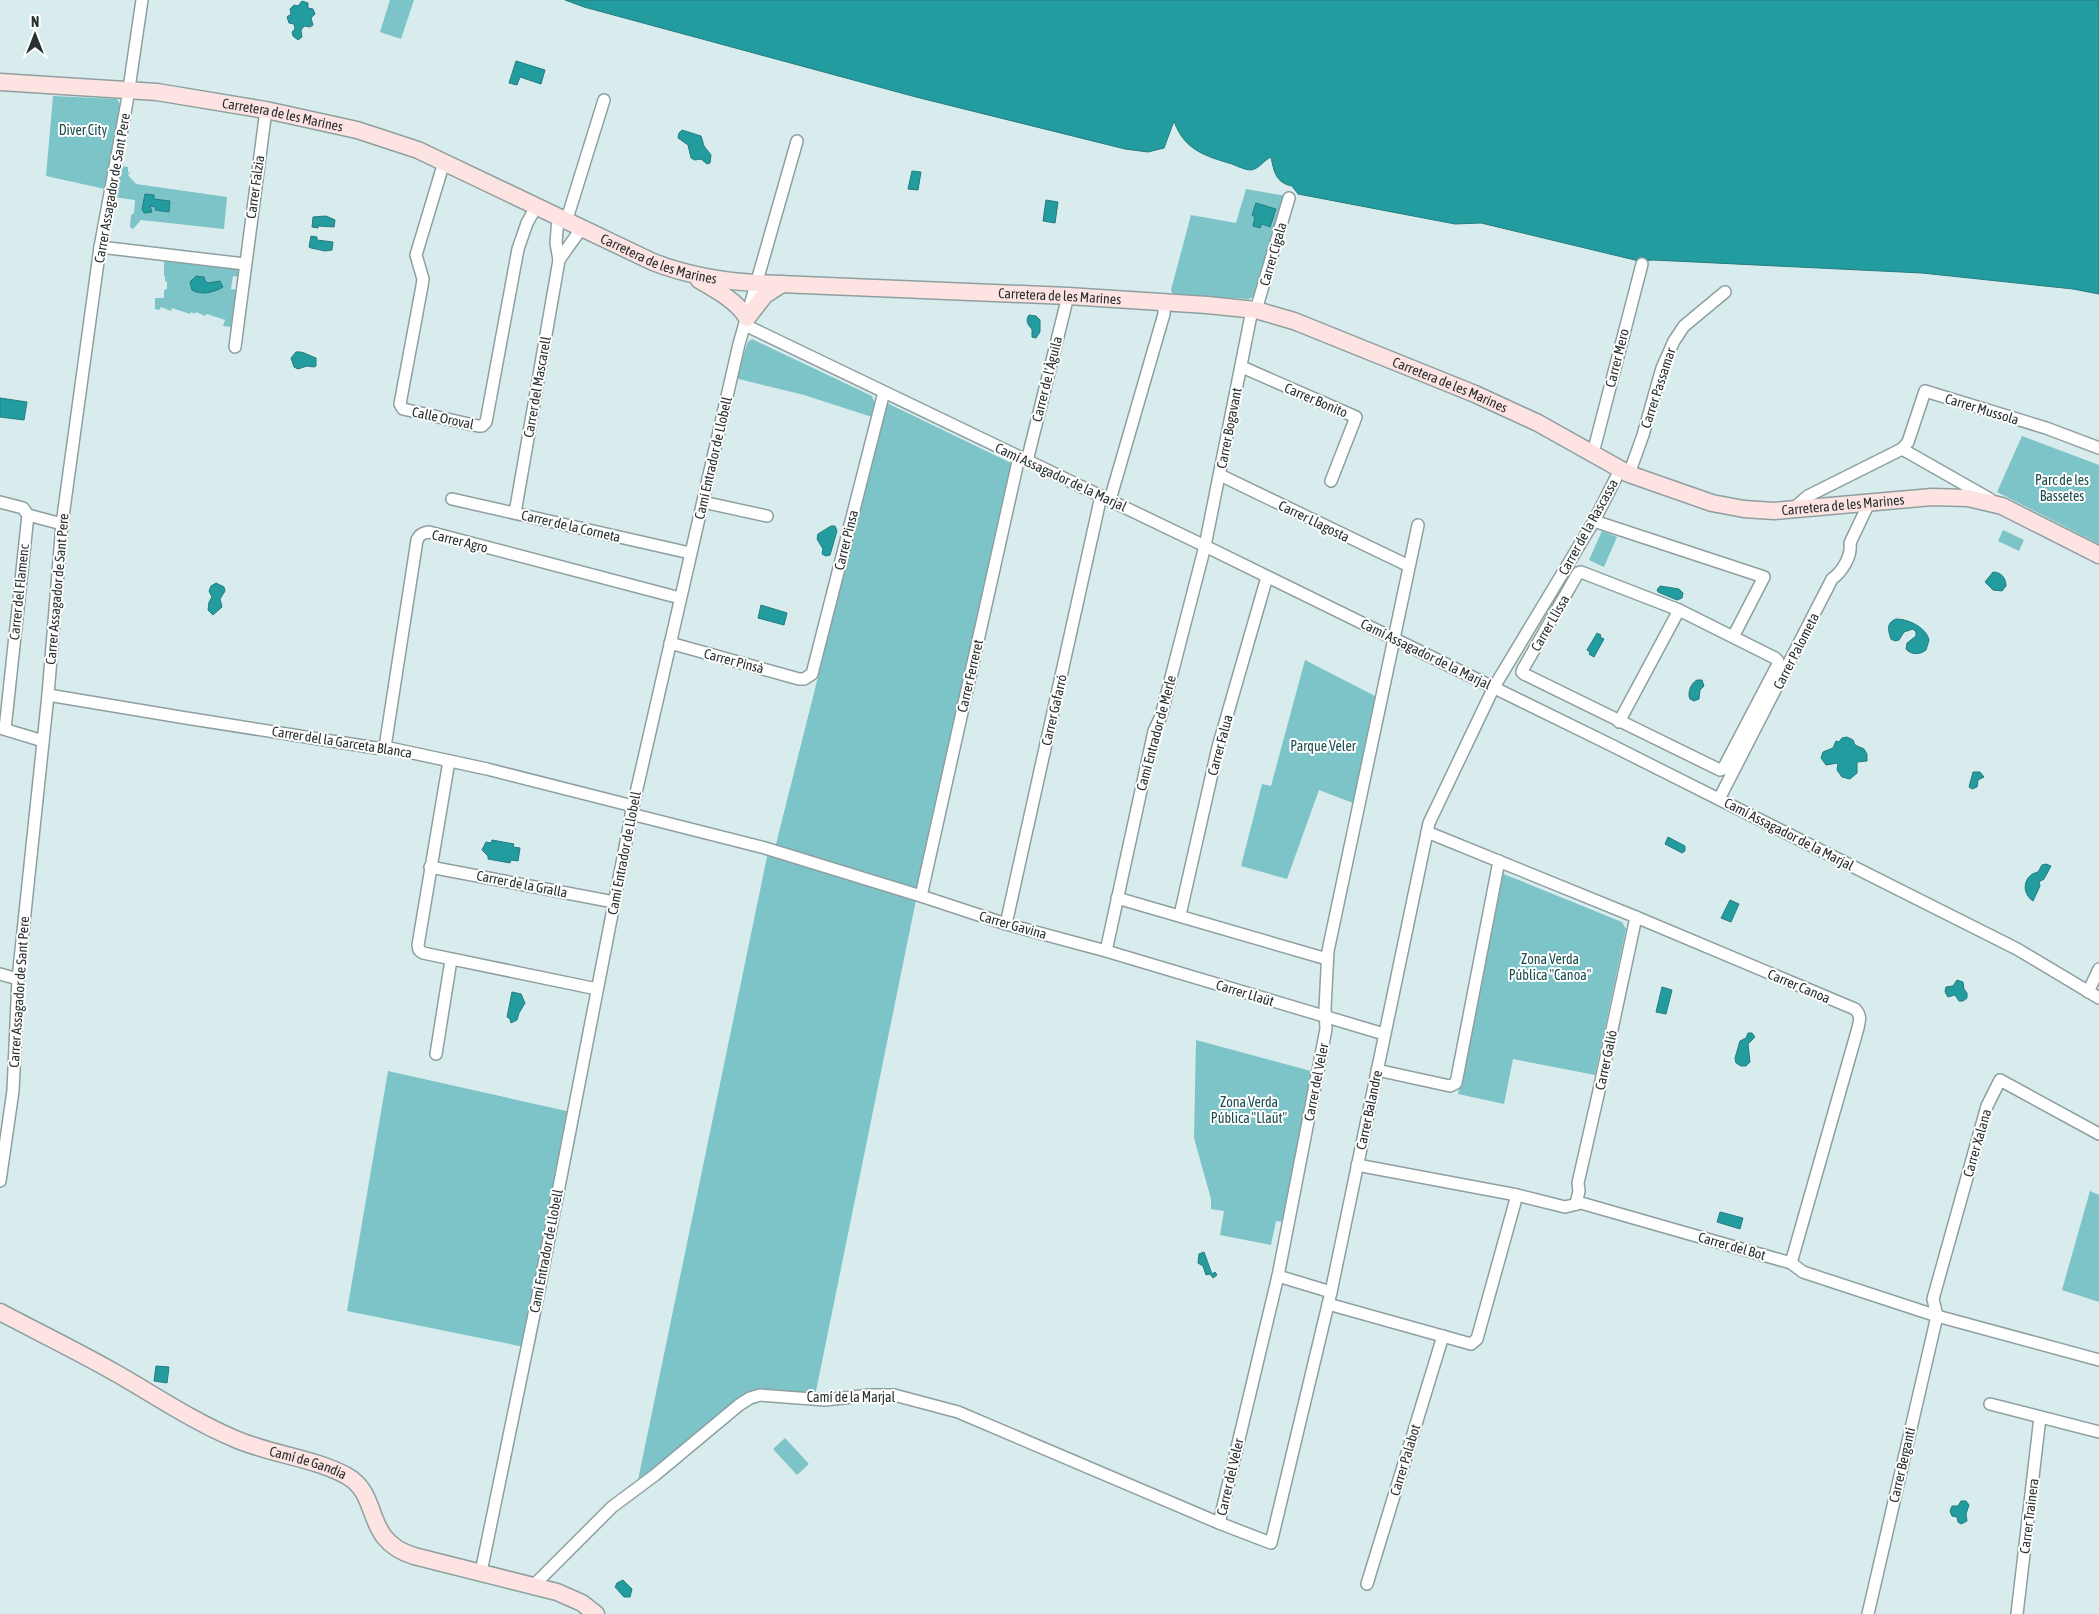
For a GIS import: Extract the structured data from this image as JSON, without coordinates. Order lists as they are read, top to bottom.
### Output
{
  "streets": {
    "main road": ["Carretera de les Marines", "Camí de Gandia"],
    "street": [
      "Carrer Falzia",
      "Carrer Assagador de Sant Pere",
      "Carrer Cigala",
      "Carrer Mero",
      "Carrer de l'Àguila",
      "Carrer del Mascarell",
      "Carrer Passamar",
      "Carrer Bonito",
      "Carrer Mussola",
      "Calle Oroval",
      "Carrer Bogavant",
      "Camí Entrador de Llobell",
      "Camí Assagador de la Marjal",
      "Carrer Llagosta",
      "Carrer de la Corneta",
      "Carrer de la Rascassa",
      "Carrer Pinsa",
      "Carrer Agro",
      "Carrer del Flamenc",
      "Carrer Llissa",
      "Carrer Palometa",
      "Carrer Pinsà",
      "Carrer Ferreret",
      "Carrer Gafarró",
      "Camí Entrador de Merle",
      "Carrer del la Garceta Blanca",
      "Carrer Falua",
      "Carrer de la Gralla",
      "Carrer Gavina",
      "Carrer Canoa",
      "Carrer Llaüt",
      "Carrer Galió",
      "Carrer del Veler",
      "Carrer Balandre",
      "Carrer Xalana",
      "Carrer del Bot",
      "Camí de la Marjal",
      "Carrer Palabot",
      "Carrer Bergantí",
      "Carrer Trainera"
    ]
  },
  "crossings": [
    ["Carretera de les Marines", "Carrer Falzia"],
    ["Carretera de les Marines", "Carrer Assagador de Sant Pere"],
    ["Carretera de les Marines", "Carrer Cigala"],
    ["Carretera de les Marines", "Carrer Mero"],
    ["Carretera de les Marines", "Carrer de l'Àguila"],
    ["Carretera de les Marines", "Carrer del Mascarell"],
    ["Carretera de les Marines", "Carrer Passamar"],
    ["Carretera de les Marines", "Calle Oroval"],
    ["Carretera de les Marines", "Carrer Bogavant"],
    ["Carretera de les Marines", "Camí Entrador de Llobell"],
    ["Carretera de les Marines", "Carrer de la Rascassa"],
    ["Carretera de les Marines", "Carrer Palometa"],
    ["Carretera de les Marines", "Carrer Gafarró"],
    ["Carrer Assagador de Sant Pere", "Carrer del la Garceta Blanca"],
    ["Carrer Cigala", "Carrer Bogavant"],
    ["Carrer de l'Àguila", "Camí Assagador de la Marjal"],
    ["Carrer de l'Àguila", "Carrer Ferreret"],
    ["Carrer del Mascarell", "Carrer de la Corneta"],
    ["Carrer Passamar", "Carrer de la Rascassa"],
    ["Carrer Bonito", "Carrer Bogavant"],
    ["Carrer Bogavant", "Camí Assagador de la Marjal"],
    ["Carrer Bogavant", "Carrer Llagosta"],
    ["Carrer Bogavant", "Camí Entrador de Merle"],
    ["Camí Entrador de Llobell", "Camí Assagador de la Marjal"],
    ["Camí Entrador de Llobell", "Carrer de la Corneta"],
    ["Camí Entrador de Llobell", "Carrer Agro"],
    ["Camí Entrador de Llobell", "Carrer Pinsà"],
    ["Camí Entrador de Llobell", "Carrer del la Garceta Blanca"],
    ["Camí Entrador de Llobell", "Carrer de la Gralla"],
    ["Camí Entrador de Llobell", "Carrer Gavina"],
    ["Camí Entrador de Llobell", "Camí de Gandia"],
    ["Camí Assagador de la Marjal", "Carrer de la Rascassa"],
    ["Camí Assagador de la Marjal", "Carrer Pinsa"],
    ["Camí Assagador de la Marjal", "Carrer Palometa"],
    ["Camí Assagador de la Marjal", "Carrer Ferreret"],
    ["Camí Assagador de la Marjal", "Carrer Gafarró"],
    ["Camí Assagador de la Marjal", "Camí Entrador de Merle"],
    ["Camí Assagador de la Marjal", "Carrer Falua"],
    ["Camí Assagador de la Marjal", "Carrer del Veler"],
    ["Camí Assagador de la Marjal", "Carrer Balandre"],
    ["Carrer de la Rascassa", "Carrer Balandre"],
    ["Carrer Pinsa", "Carrer Pinsà"],
    ["Carrer Agro", "Carrer del la Garceta Blanca"],
    ["Carrer Ferreret", "Carrer Gavina"],
    ["Carrer Gafarró", "Carrer Gavina"],
    ["Camí Entrador de Merle", "Carrer Gavina"],
    ["Camí Entrador de Merle", "Carrer Llaüt"],
    ["Carrer del la Garceta Blanca", "Carrer Gavina"],
    ["Carrer Gavina", "Carrer Llaüt"],
    ["Carrer Canoa", "Carrer Galió"],
    ["Carrer Canoa", "Carrer Balandre"],
    ["Carrer Canoa", "Carrer del Bot"],
    ["Carrer Llaüt", "Carrer del Veler"],
    ["Carrer Llaüt", "Carrer Balandre"],
    ["Carrer Galió", "Carrer del Bot"],
    ["Carrer del Veler", "Camí de la Marjal"],
    ["Carrer Balandre", "Carrer del Bot"],
    ["Carrer Balandre", "Camí de la Marjal"],
    ["Carrer Xalana", "Carrer del Bot"],
    ["Carrer Xalana", "Carrer Bergantí"],
    ["Carrer del Bot", "Carrer Bergantí"],
    ["Camí de la Marjal", "Camí de Gandia"]
  ],
  "parks": [
    "Diver City",
    "Parc de les Bassetes",
    "Parque Veler",
    "Zona Verda Pública \"Canoa\"",
    "Zona Verda Pública \"Llaüt\""
  ],
  "north": "top"
}
